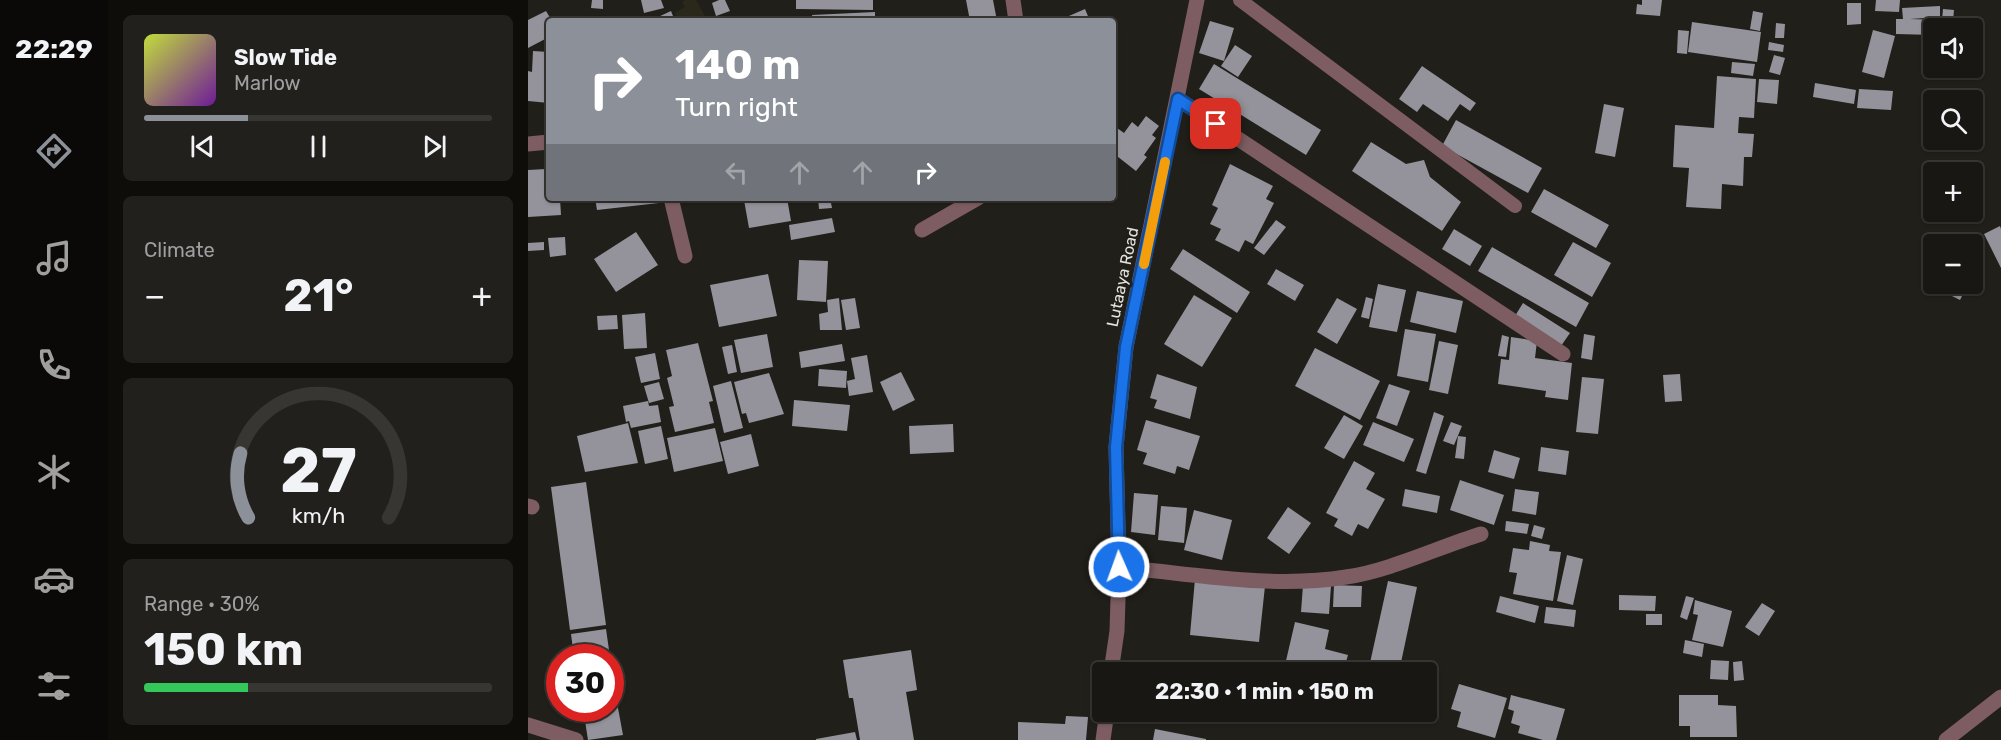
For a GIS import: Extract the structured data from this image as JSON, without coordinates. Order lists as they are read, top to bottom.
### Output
{
  "streets": {
    "street": ["Lutaaya Road"]
  },
  "page": {
    "tabs": "22:29",
    "map_buttons": ["+", "−"],
    "turn": ["140 m", "Turn right"],
    "song": ["Slow Tide", "Marlow"],
    "tile": [
      "Climate",
      ["Range · 30%", "150 km"]
    ],
    "heat": ["−", "21°", "+"],
    "limit": "30",
    "trip": "22:30 · 1 min · 150 m",
    "gauge": ["27", "km/h"]
  }
}
